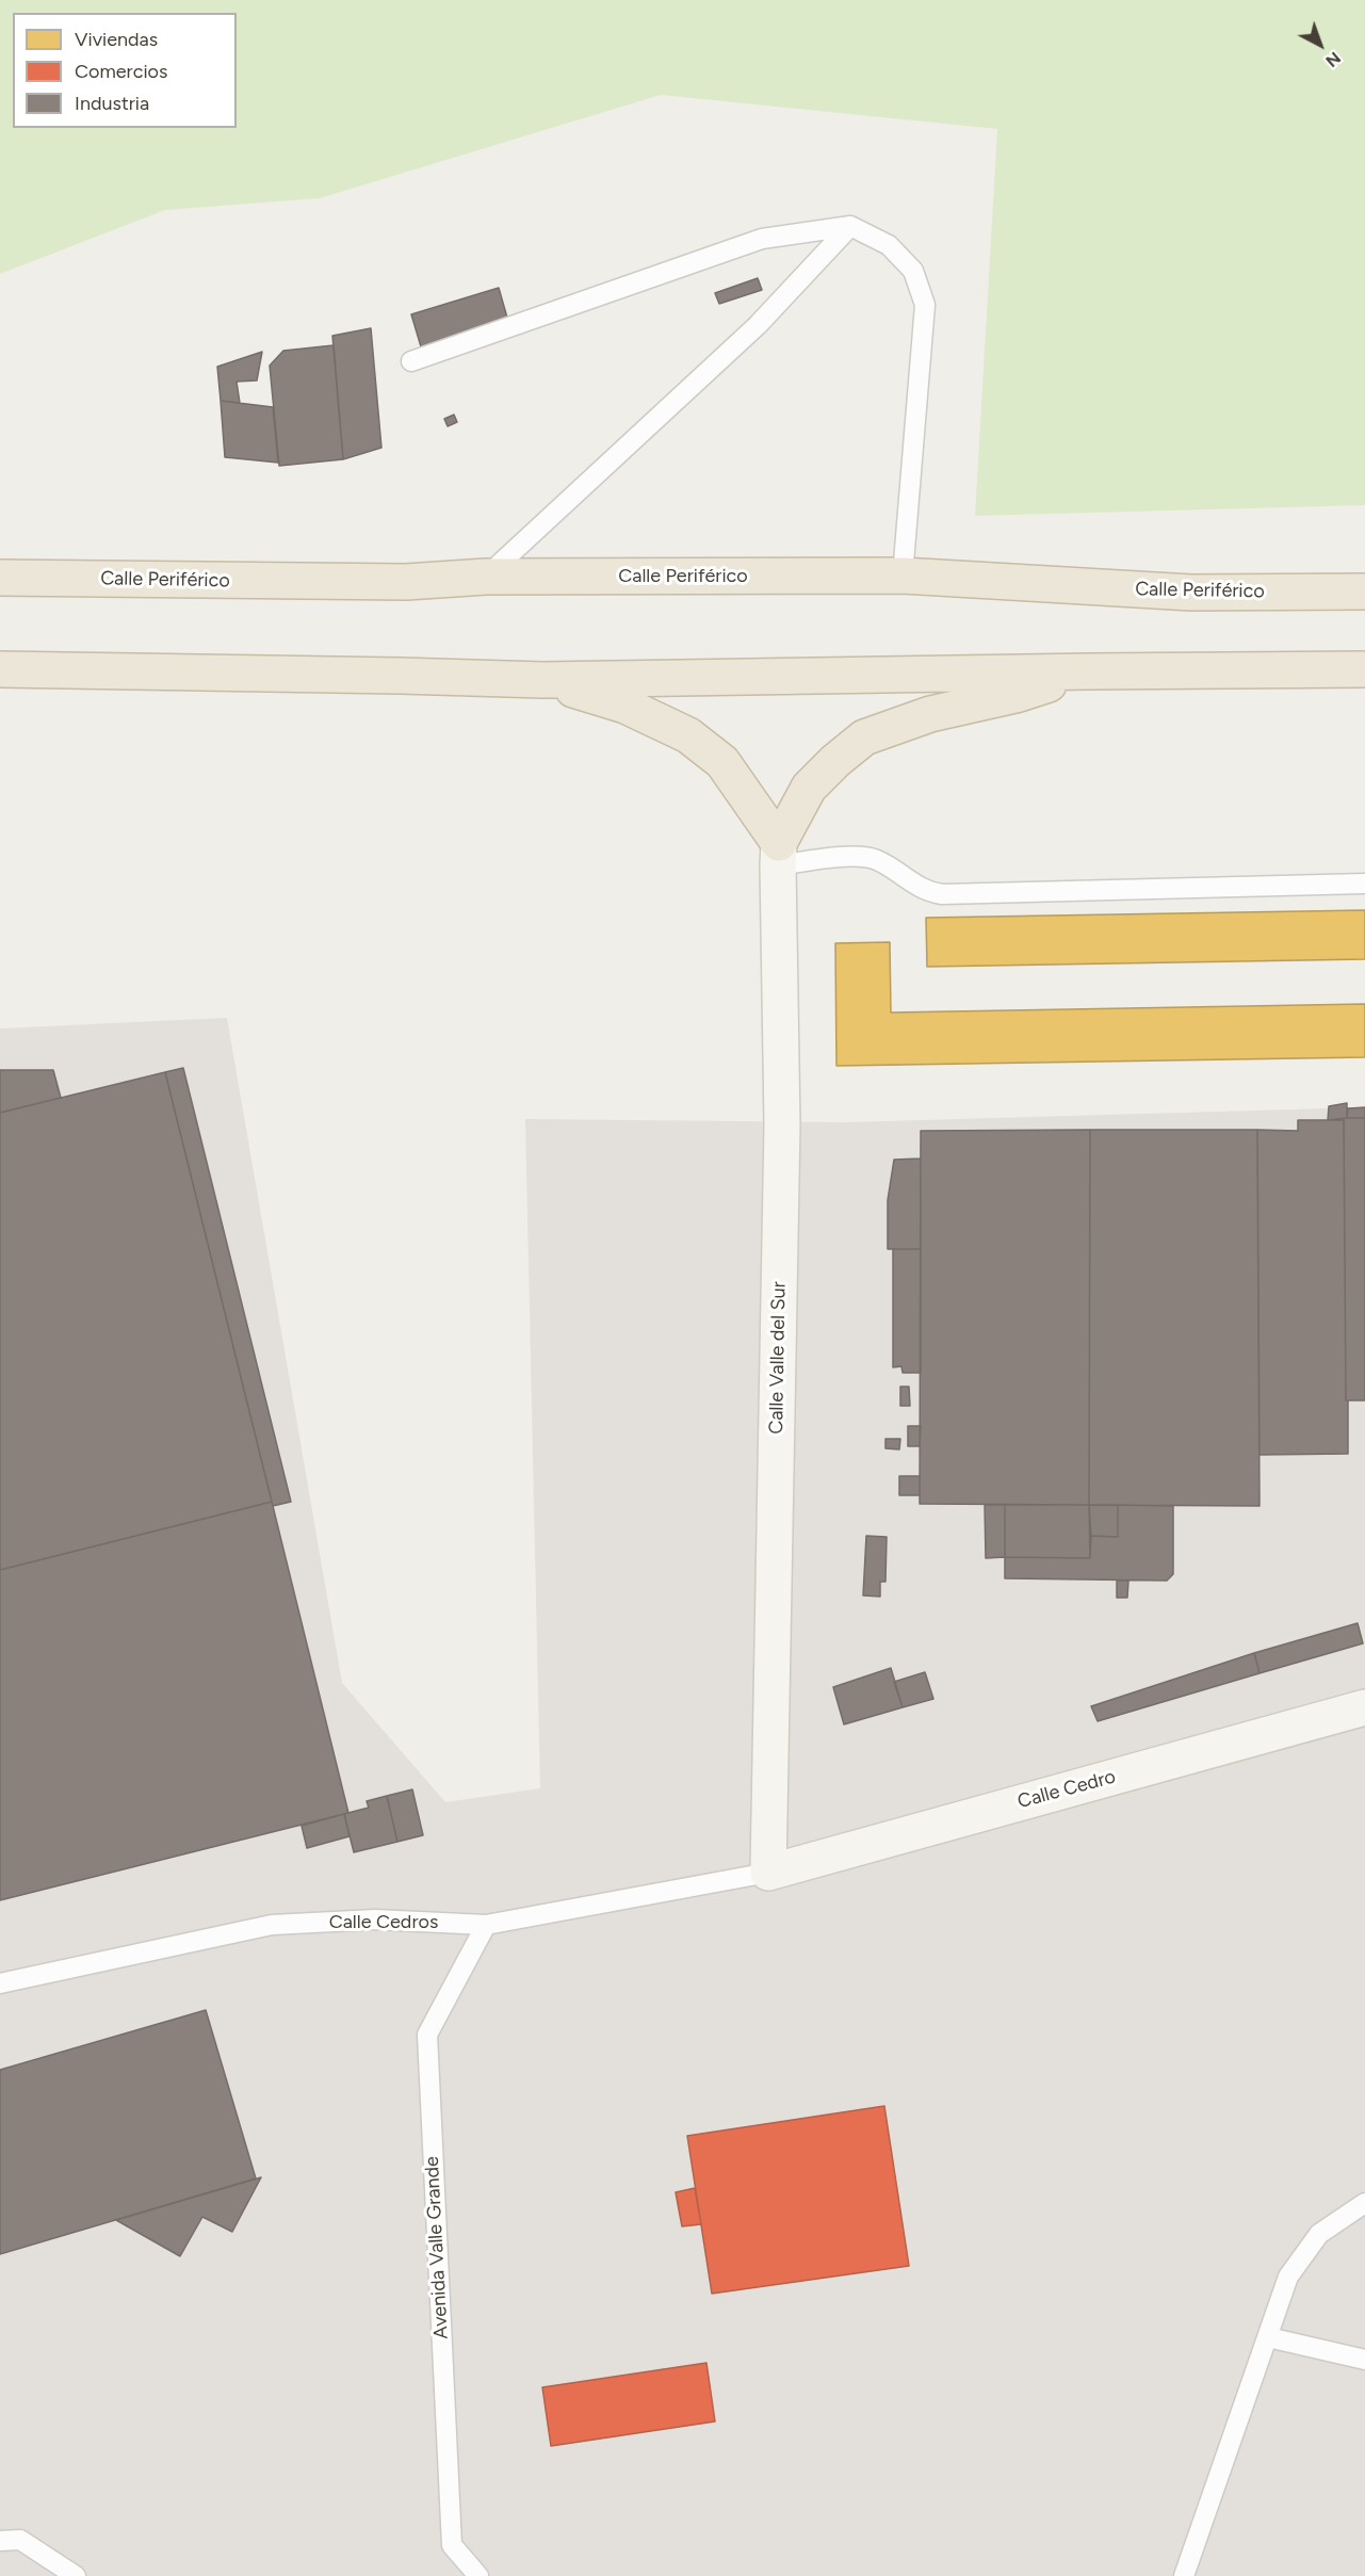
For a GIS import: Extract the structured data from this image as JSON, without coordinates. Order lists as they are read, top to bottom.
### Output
{
  "streets": {
    "highway": ["Calle Periférico"],
    "street": ["Calle Valle del Sur", "Calle Cedro"],
    "lane": ["Calle Cedros", "Avenida Valle Grande"]
  },
  "crossings": [
    ["Calle Valle del Sur", "Calle Cedro"],
    ["Calle Valle del Sur", "Calle Cedros"],
    ["Calle Cedro", "Calle Cedros"],
    ["Calle Cedros", "Avenida Valle Grande"]
  ],
  "legend": ["Viviendas", "Comercios", "Industria"],
  "north": "bottom right"
}
